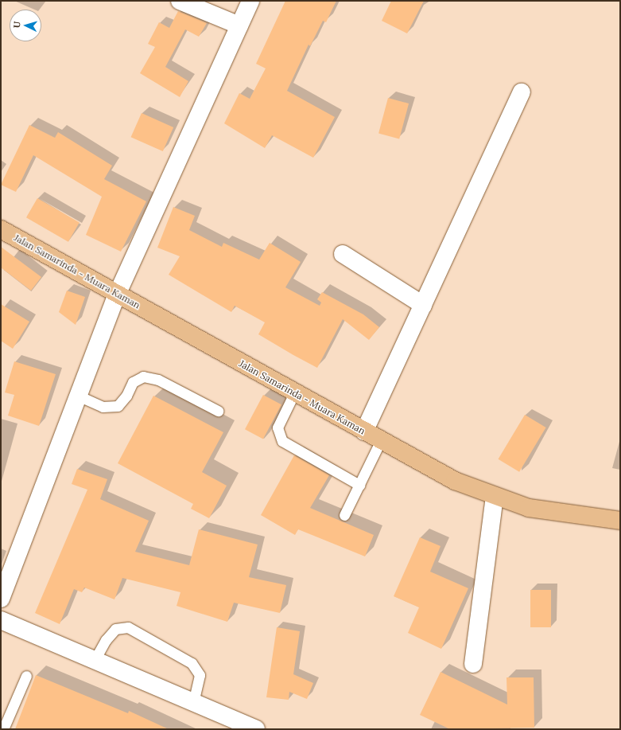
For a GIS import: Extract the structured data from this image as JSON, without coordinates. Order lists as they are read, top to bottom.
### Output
{
  "streets": {
    "main road": ["Jalan Samarinda - Muara Kaman"]
  },
  "north": "left"
}
